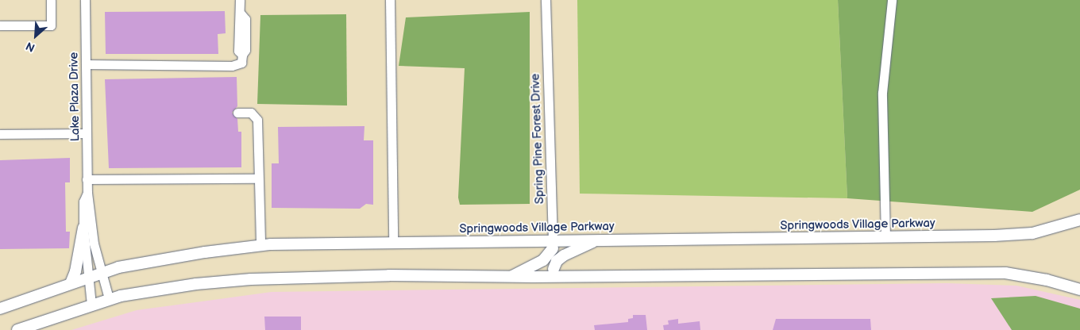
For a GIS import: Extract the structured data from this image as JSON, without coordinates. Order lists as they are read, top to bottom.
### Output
{
  "streets": {
    "main road": ["Springwoods Village Parkway"],
    "street": ["Lake Plaza Drive", "Spring Pine Forest Drive"]
  },
  "crossings": [
    ["Lake Plaza Drive", "Springwoods Village Parkway"],
    ["Spring Pine Forest Drive", "Springwoods Village Parkway"]
  ],
  "north": "bottom left"
}
